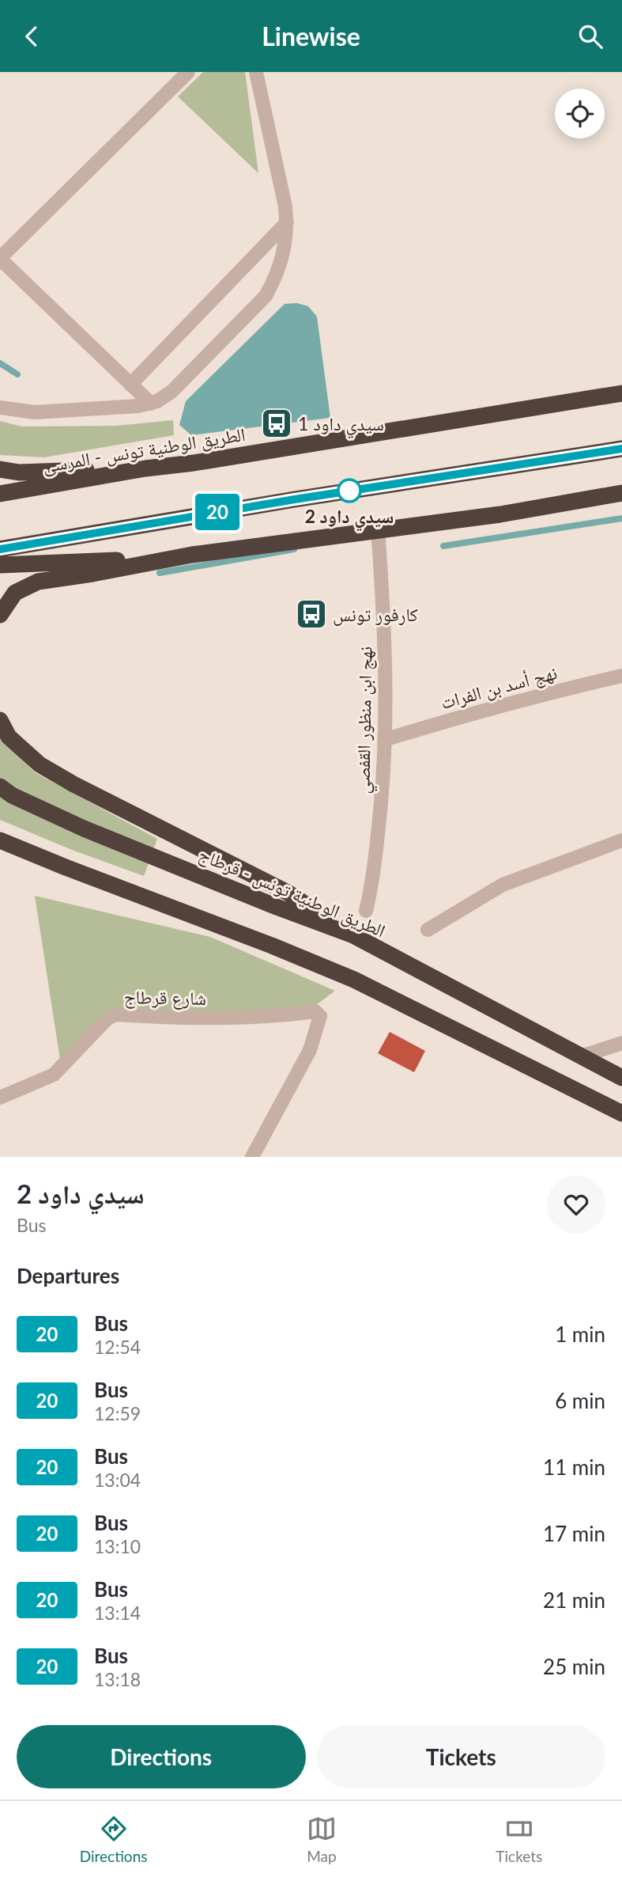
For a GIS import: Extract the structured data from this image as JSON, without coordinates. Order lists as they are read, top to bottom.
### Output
{
  "streets": {
    "highway": ["الطريق الوطنية تونس - المرسى", "الطريق الوطنية تونس - قرطاج"],
    "street": ["نهج أسد بن الفرات", "نهج ابن منظور القفصي", "شارع قرطاج"]
  },
  "crossings": [
    ["نهج أسد بن الفرات", "نهج ابن منظور القفصي"]
  ],
  "places": {
    "bus stop": ["سيدي داود 1", "كارفور تونس"],
    "other": ["سيدي داود 2"]
  },
  "lines": ["bus line 20"],
  "page": {
    "header": "Linewise",
    "on_map": "20",
    "heading": [
      ["سيدي داود 2", "Bus"],
      "Departures"
    ],
    "list": [
      {
        "mark": "20",
        "name": "Bus",
        "note": "12:54",
        "value": "1 min"
      },
      {
        "mark": "20",
        "name": "Bus",
        "note": "12:59",
        "value": "6 min"
      },
      {
        "mark": "20",
        "name": "Bus",
        "note": "13:04",
        "value": "11 min"
      },
      {
        "mark": "20",
        "name": "Bus",
        "note": "13:10",
        "value": "17 min"
      },
      {
        "mark": "20",
        "name": "Bus",
        "note": "13:14",
        "value": "21 min"
      },
      {
        "mark": "20",
        "name": "Bus",
        "note": "13:18",
        "value": "25 min"
      }
    ],
    "buttons": ["Directions", "Tickets"],
    "tabs": ["Directions", "Map", "Tickets"]
  }
}
